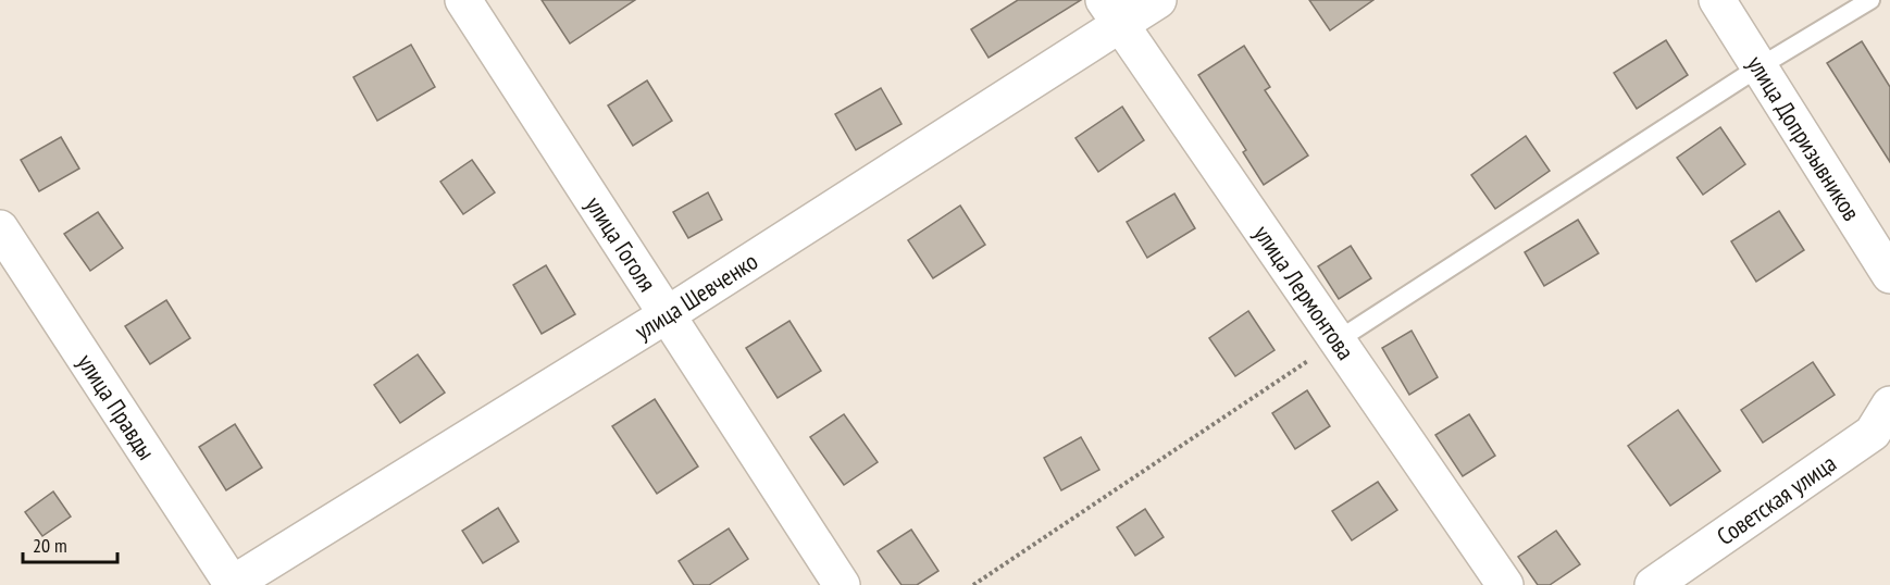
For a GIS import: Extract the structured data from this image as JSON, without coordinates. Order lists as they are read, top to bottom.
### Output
{
  "streets": {
    "street": [
      "улица Допризывников",
      "улица Гоголя",
      "улица Лермонтова",
      "улица Шевченко",
      "улица Правды",
      "Советская улица"
    ]
  },
  "crossings": [
    ["улица Гоголя", "улица Шевченко"],
    ["улица Лермонтова", "улица Шевченко"],
    ["улица Шевченко", "улица Правды"]
  ],
  "scale_bar": "20 m"
}
